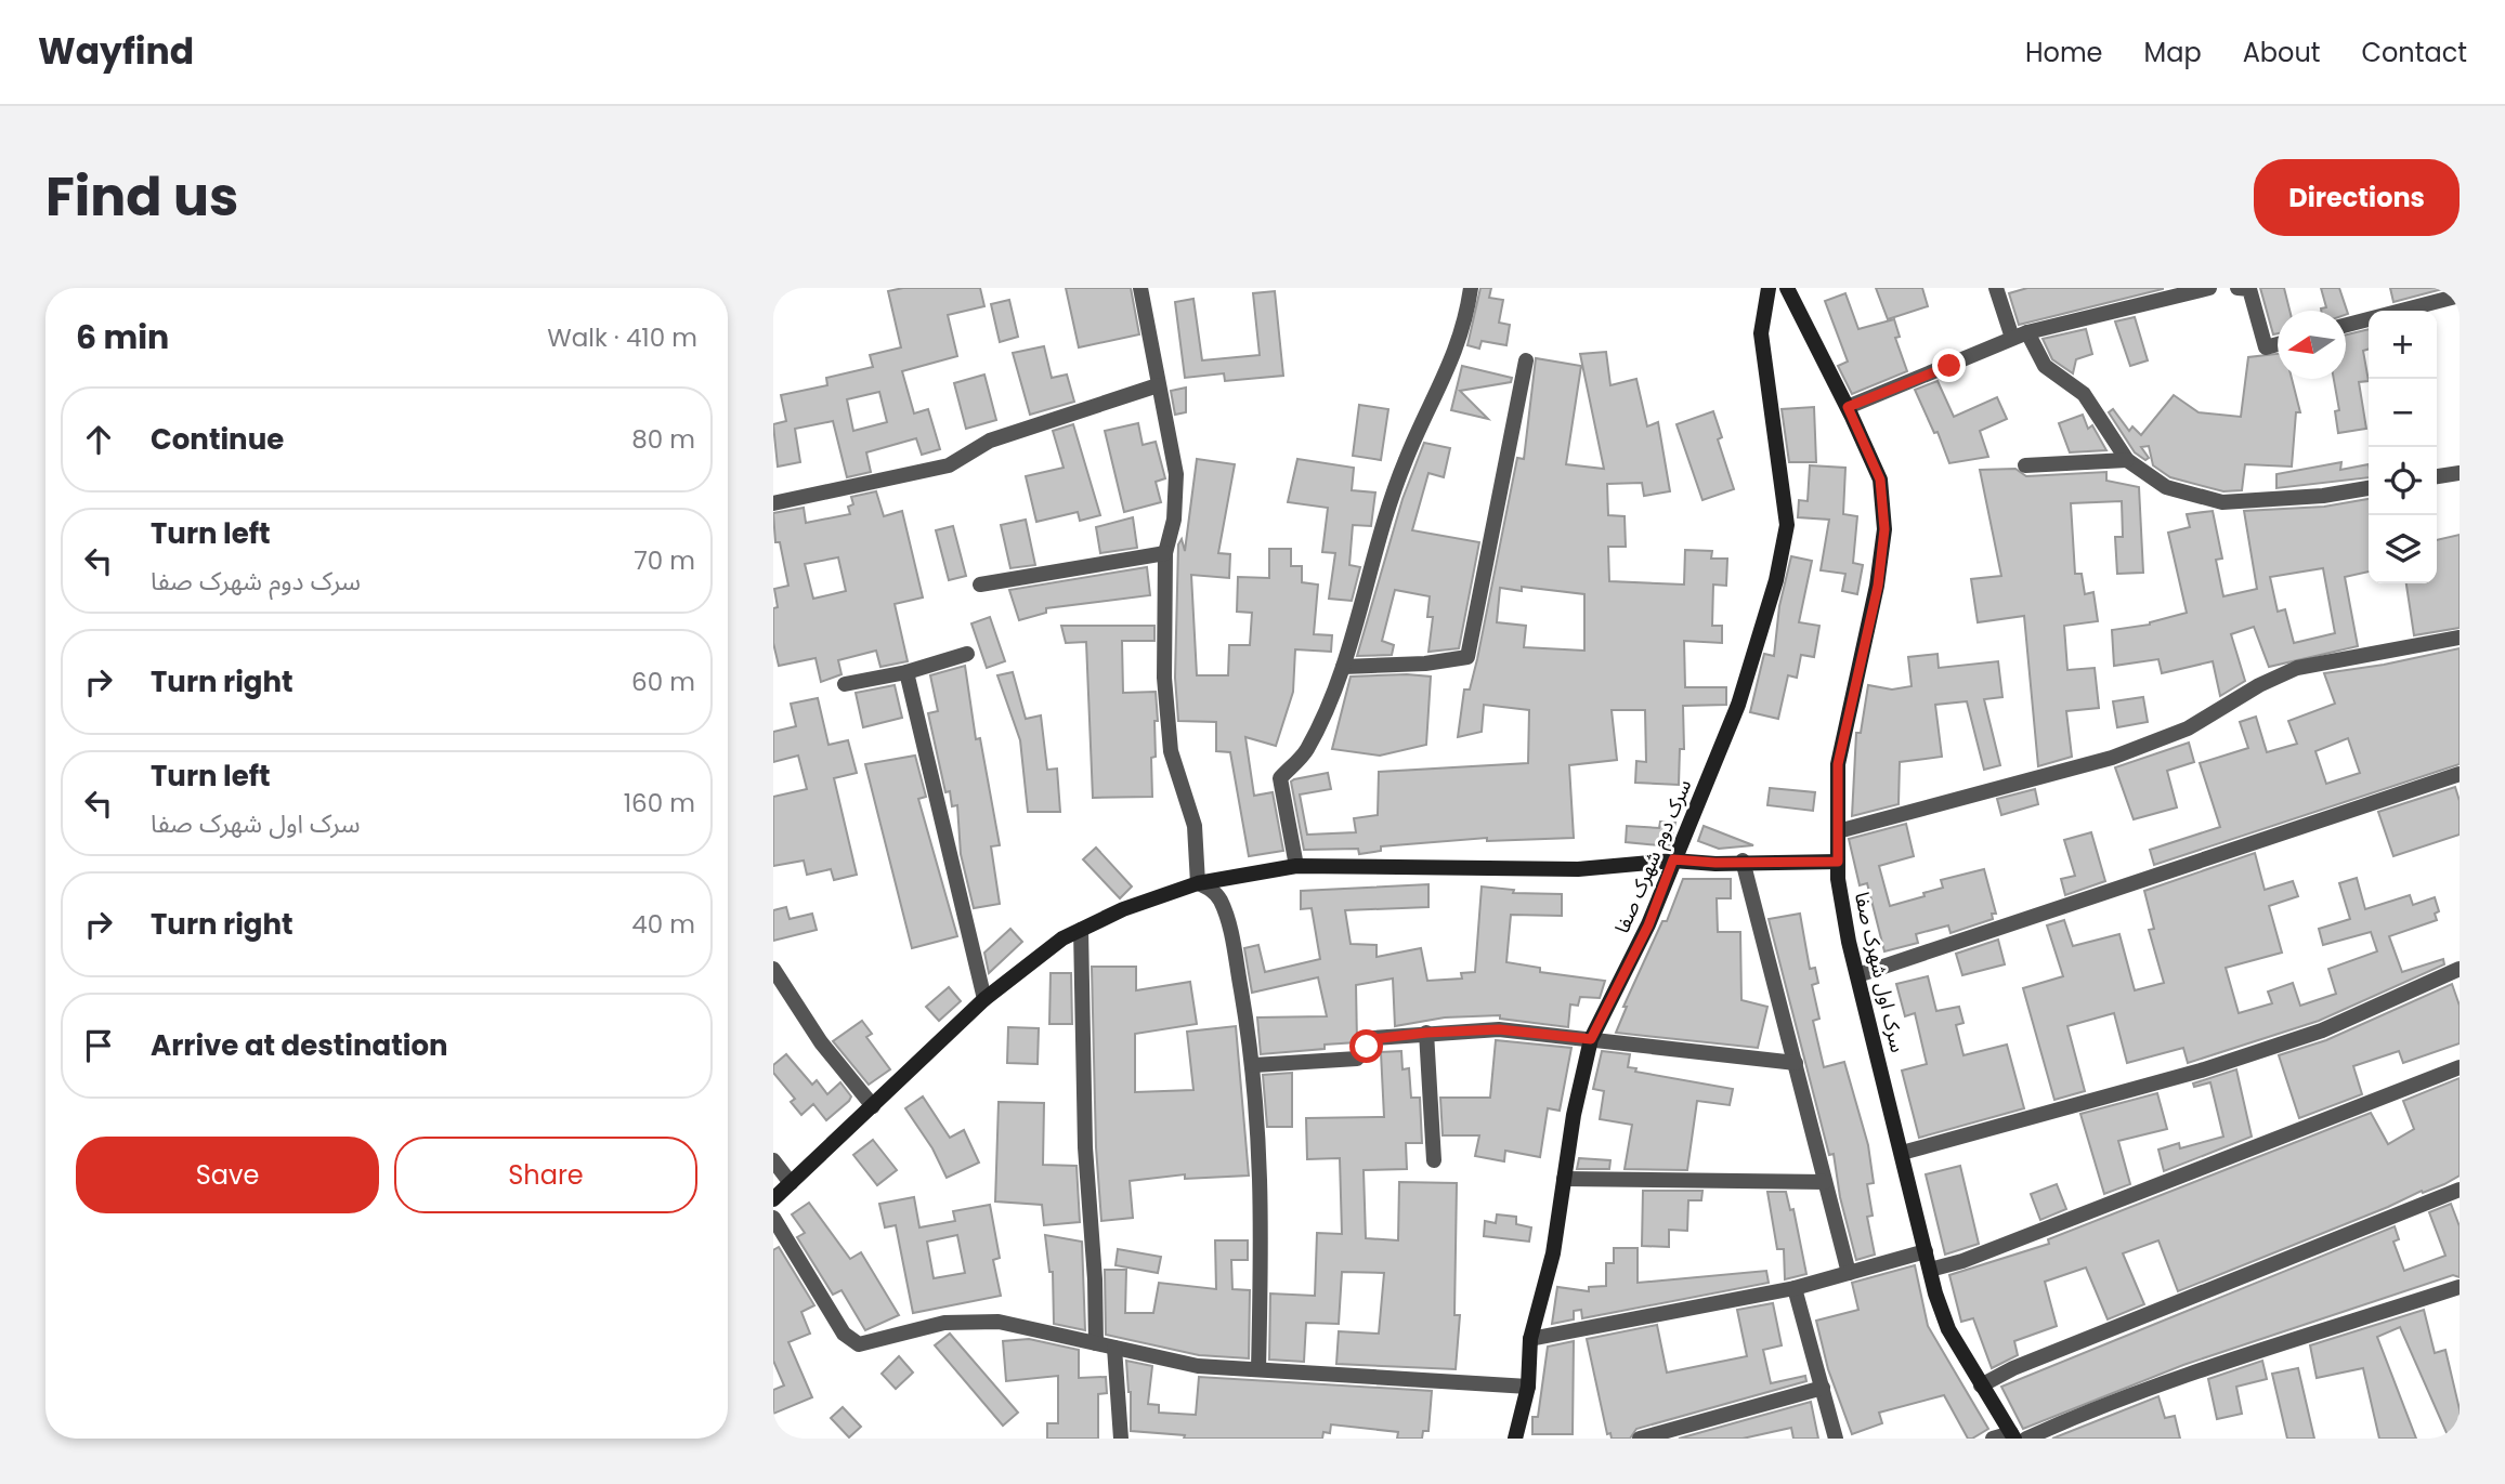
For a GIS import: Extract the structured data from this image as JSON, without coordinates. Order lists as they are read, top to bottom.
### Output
{
  "streets": {
    "street": ["سرک دوم شهرک صفا", "سرک اول شهرک صفا"]
  },
  "north": "left",
  "page": {
    "header": "Wayfind",
    "nav": [
      "Home",
      "Map",
      "About",
      "Contact"
    ],
    "title": "Find us",
    "buttons": [
      "Directions",
      ["Save", "Share"]
    ],
    "heading": ["6 min", "Walk · 410 m"],
    "map_buttons": ["+", "−"],
    "list": [
      ["Continue", "80 m"],
      ["Turn left", "سرک دوم شهرک صفا", "70 m"],
      ["Turn right", "60 m"],
      ["Turn left", "سرک اول شهرک صفا", "160 m"],
      ["Turn right", "40 m"],
      "Arrive at destination"
    ]
  }
}
